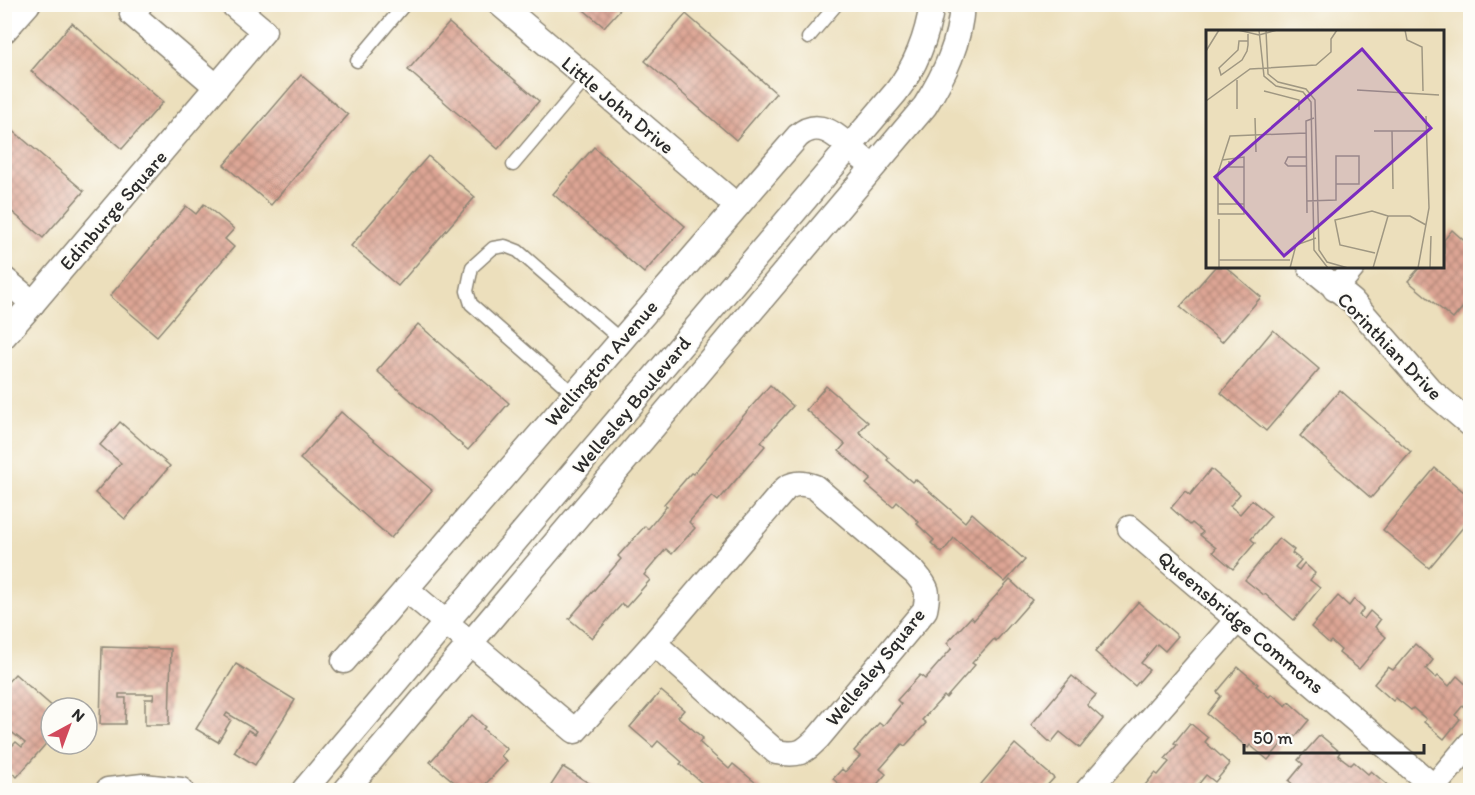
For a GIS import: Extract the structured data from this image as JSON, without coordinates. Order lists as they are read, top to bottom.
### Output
{
  "streets": {
    "street": [
      "Little John Drive",
      "Edinburge Square",
      "Corinthian Drive",
      "Wellington Avenue",
      "Wellesley Boulevard",
      "Queensbridge Commons",
      "Wellesley Square"
    ]
  },
  "crossings": [
    ["Little John Drive", "Wellington Avenue"],
    ["Wellington Avenue", "Wellesley Boulevard"]
  ],
  "scale_bar": "50 m",
  "north": "top right"
}
